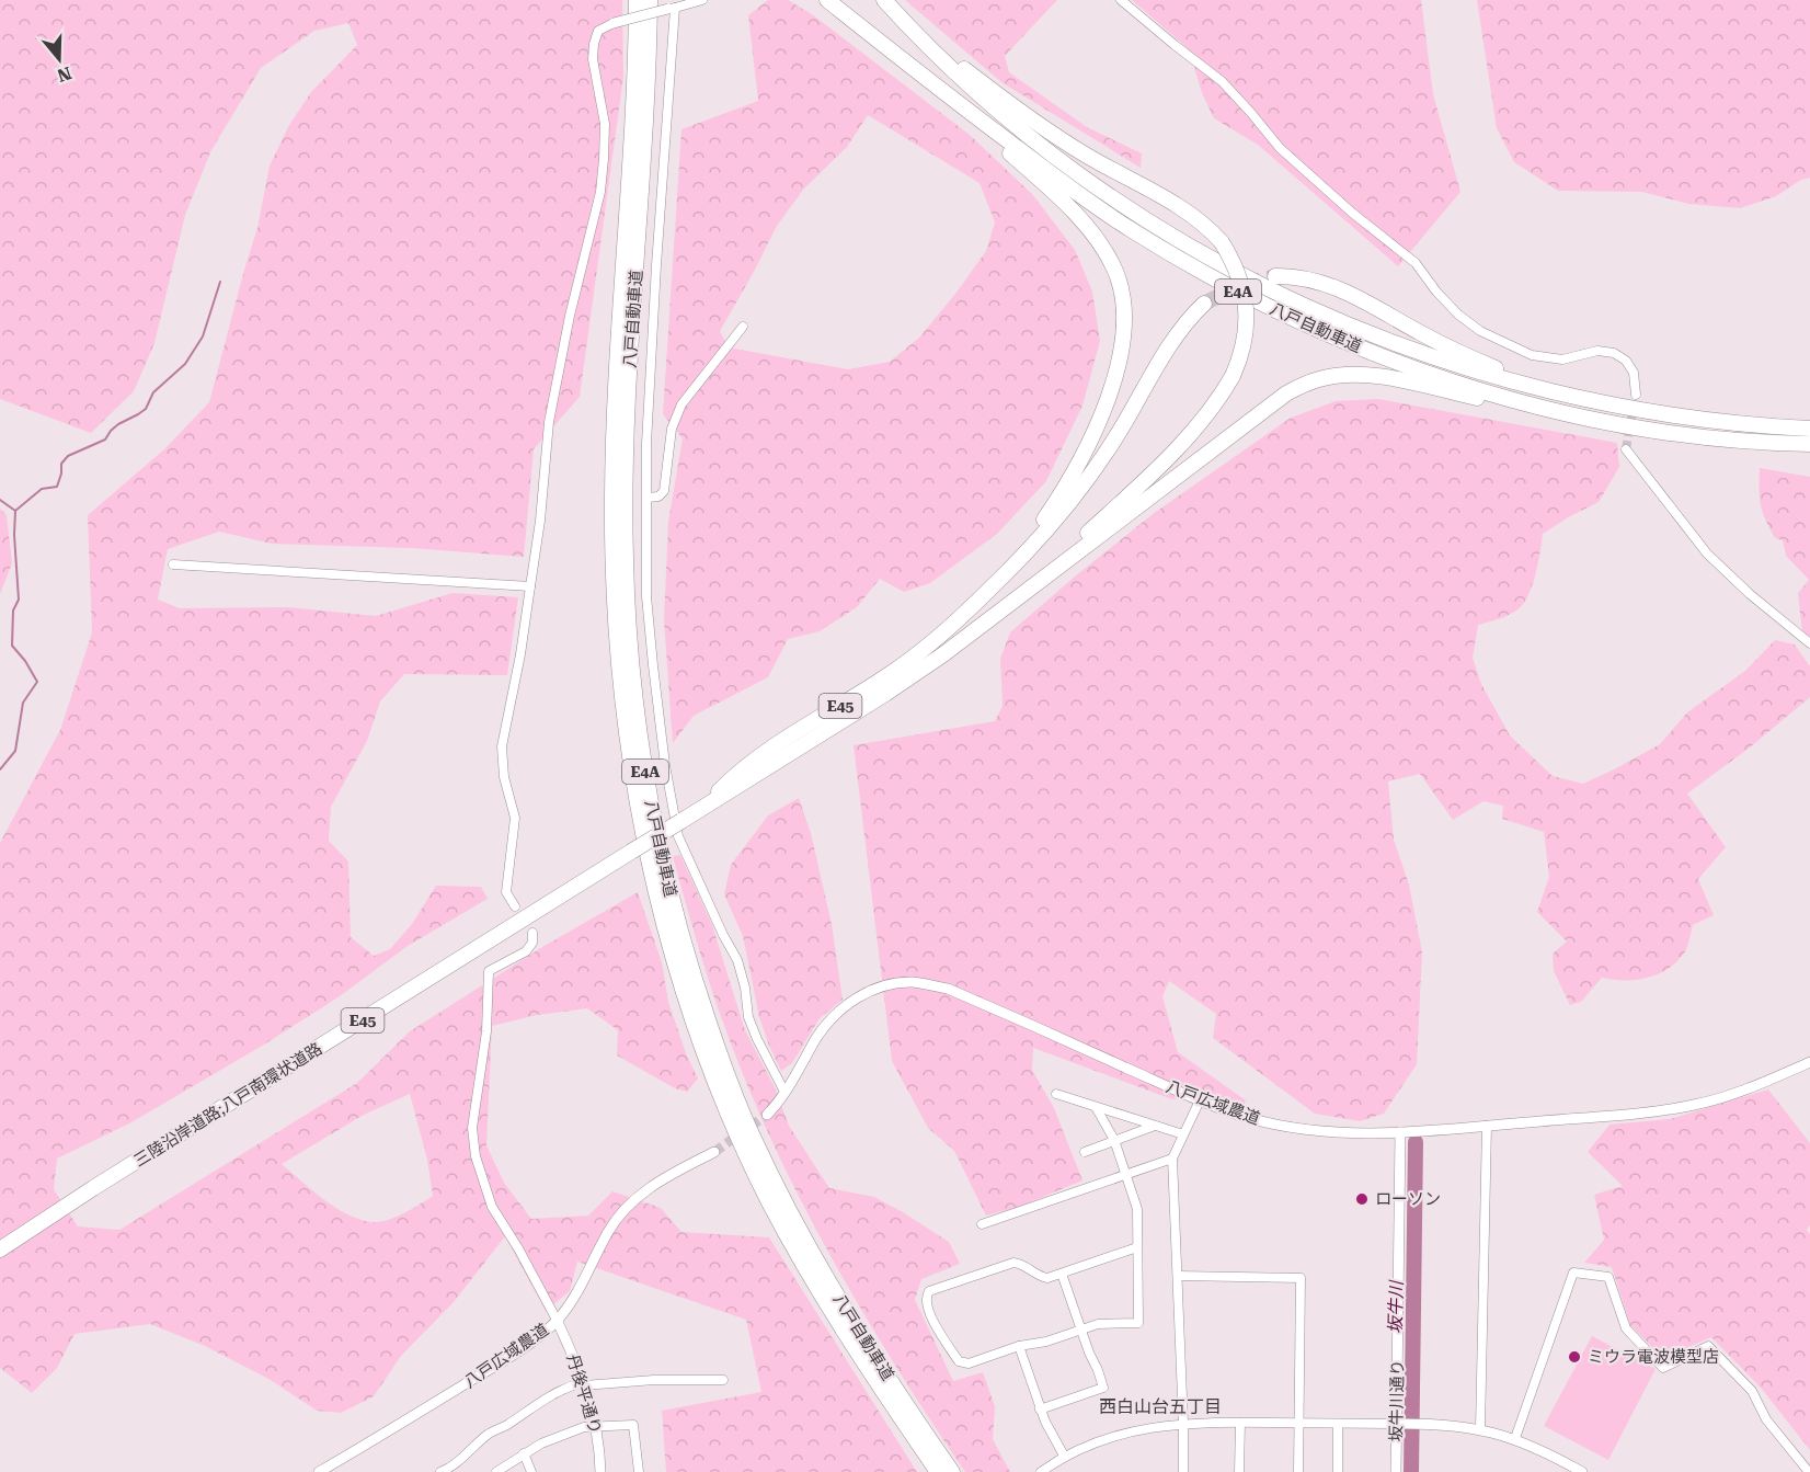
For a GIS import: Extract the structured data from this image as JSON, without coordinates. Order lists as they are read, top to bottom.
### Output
{
  "streets": {
    "highway": [
      "E4A",
      "八戸自動車道",
      "E45",
      "三陸沿岸道路;八戸南環状道路"
    ],
    "street": ["八戸広域農道", "丹後平通り", "坂牛川通り"]
  },
  "crossings": [
    ["八戸広域農道", "丹後平通り"],
    ["八戸広域農道", "坂牛川通り"]
  ],
  "districts": ["西白山台五丁目"],
  "water": ["坂牛川"],
  "places": ["ローソン", "ミウラ電波模型店"],
  "north": "bottom"
}
